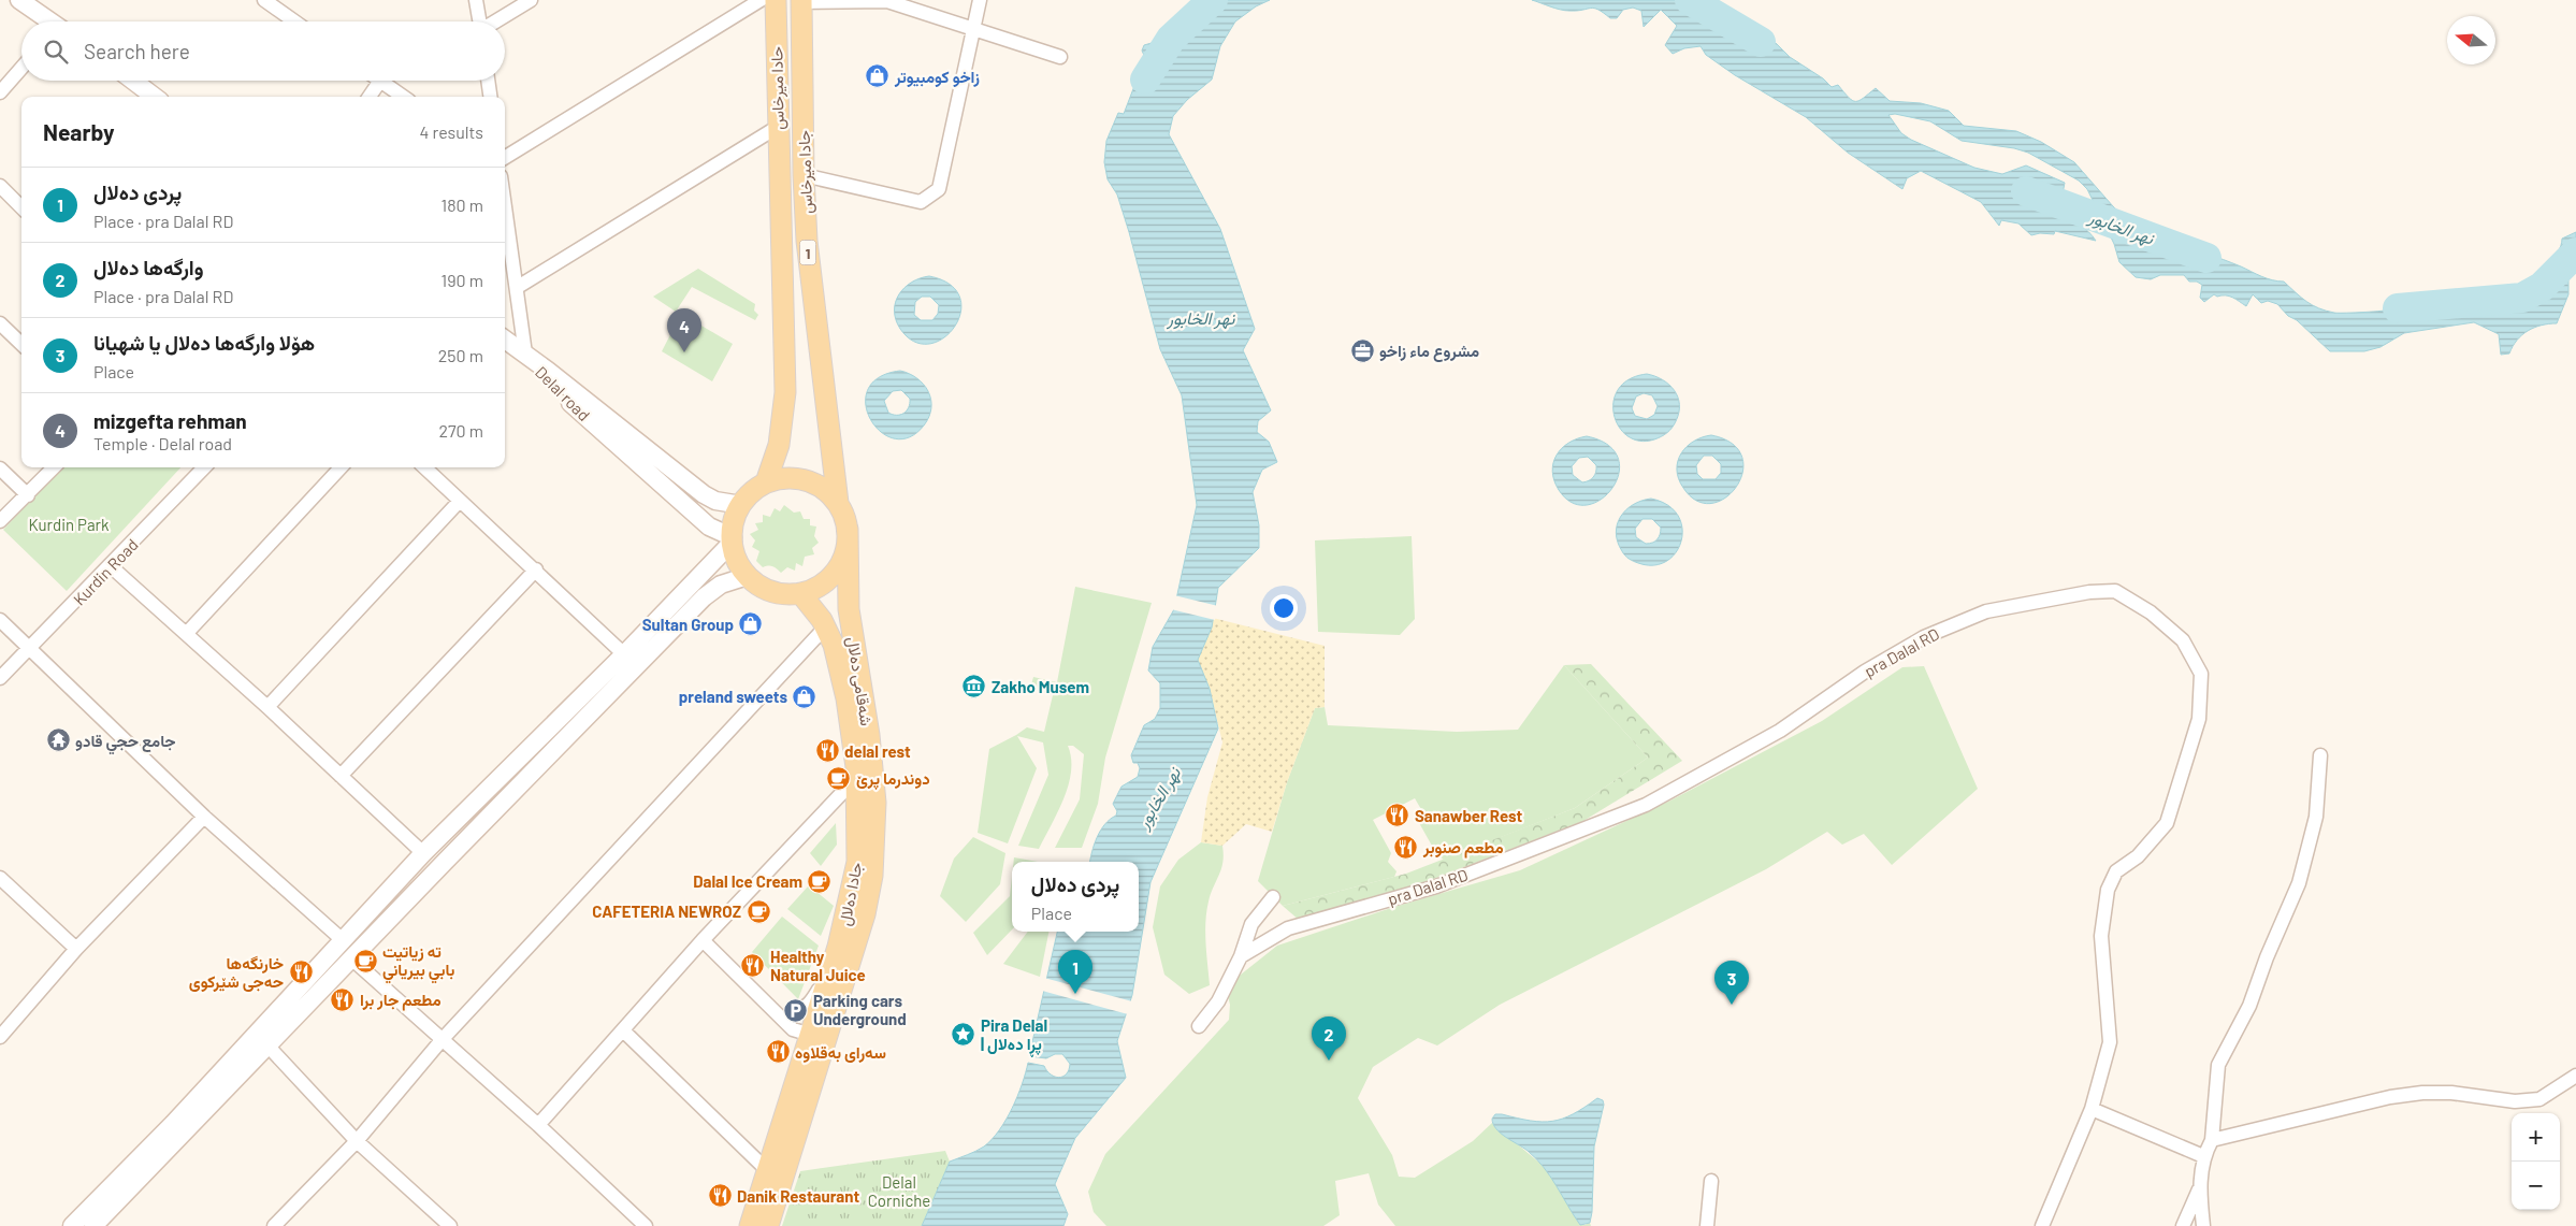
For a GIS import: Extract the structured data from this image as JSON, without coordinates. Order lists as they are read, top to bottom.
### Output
{
  "streets": {
    "main road": [
      "حادا ميرخاس",
      "جادا ميرخاس",
      "1",
      "Delal road",
      "شەقامی دەلال",
      "جادا دەلال"
    ],
    "street": ["Kurdin Road", "pra Dalal RD"]
  },
  "crossings": [
    ["حادا ميرخاس", "جادا ميرخاس"],
    ["حادا ميرخاس", "Delal road"],
    ["حادا ميرخاس", "شەقامی دەلال"],
    ["حادا ميرخاس", "جادا دەلال"],
    ["جادا ميرخاس", "Delal road"],
    ["جادا ميرخاس", "شەقامی دەلال"],
    ["جادا ميرخاس", "جادا دەلال"],
    ["Delal road", "شەقامی دەلال"],
    ["Delal road", "جادا دەلال"],
    ["شەقامی دەلال", "جادا دەلال"]
  ],
  "water": ["نهر الخابور"],
  "parks": ["Kurdin Park", "Delal Corniche"],
  "places": {
    "shop": ["زاخو كومبيوتر", "Sultan Group", "preland sweets"],
    "office": ["مشروع ماء زاخو"],
    "museum": ["Zakho Musem"],
    "temple": ["جامع حجي قادو"],
    "restaurant": [
      "delal rest",
      "Sanawber Rest",
      "مطعم صنوبر",
      "Healthy Natural Juice",
      "خارنگەها حەجى شێركوى",
      "مطعم جار برا",
      "سەراى بەقلاوە",
      "Danik Restaurant"
    ],
    "cafe": [
      "دوندرما پرێ",
      "Dalal Ice Cream",
      "CAFETERIA NEWROZ",
      "ته زياتيت بابي بيرياني"
    ],
    "parking": ["Parking cars Underground"],
    "place": ["Pira Delal | پڕا دەلال"]
  },
  "north": "left",
  "page": {
    "search": "Search here",
    "heading": ["Nearby", "4 results"],
    "list": [
      {
        "mark": "1",
        "name": "پردی دەلال",
        "note": "Place · pra Dalal RD",
        "value": "180 m"
      },
      {
        "mark": "2",
        "name": "وارگەها دەلال",
        "note": "Place · pra Dalal RD",
        "value": "190 m"
      },
      {
        "mark": "3",
        "name": "هۆلا وارگەها دەلال یا شهیانا",
        "note": "Place",
        "value": "250 m"
      },
      {
        "mark": "4",
        "name": "mizgefta rehman",
        "note": "Temple · Delal road",
        "value": "270 m"
      }
    ],
    "pins": [
      "4",
      "1",
      "3",
      "2"
    ],
    "popup": ["پردی دەلال", "Place"],
    "map_buttons": ["+", "−"]
  }
}
